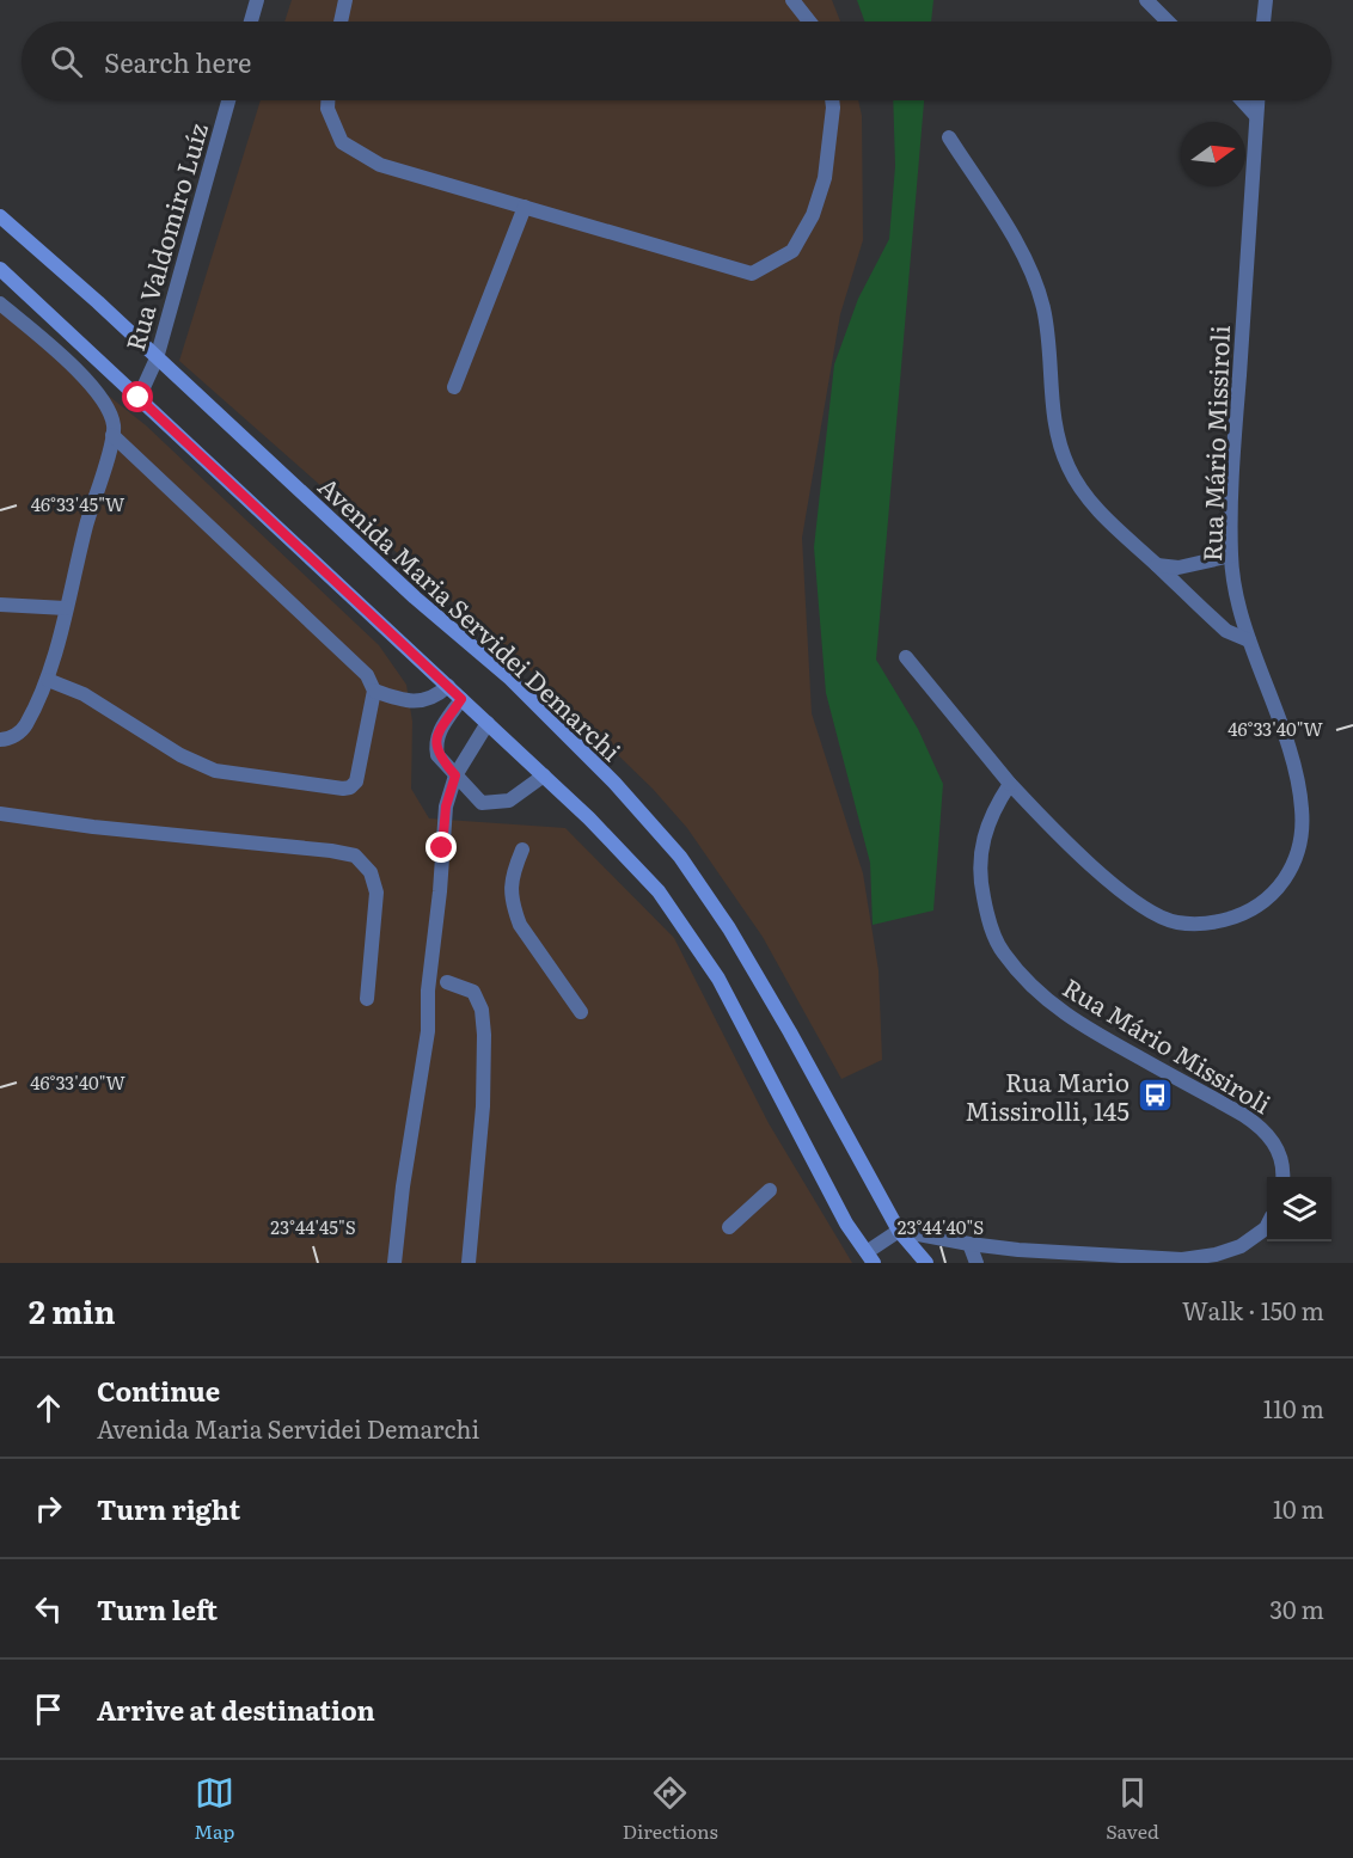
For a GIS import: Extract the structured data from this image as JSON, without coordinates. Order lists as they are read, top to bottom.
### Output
{
  "streets": {
    "main road": ["Avenida Maria Servidei Demarchi"],
    "street": ["Rua Valdomiro Luíz", "Rua Mário Missiroli"]
  },
  "crossings": [
    ["Rua Valdomiro Luíz", "Avenida Maria Servidei Demarchi"]
  ],
  "places": {
    "bus stop": ["Rua Mario Missirolli, 145"]
  },
  "north": "right",
  "page": {
    "search": "Search here",
    "heading": ["2 min", "Walk · 150 m"],
    "list": [
      ["Continue", "Avenida Maria Servidei Demarchi", "110 m"],
      ["Turn right", "10 m"],
      ["Turn left", "30 m"],
      "Arrive at destination"
    ],
    "nav": ["Map", "Directions", "Saved"]
  },
  "coordinates": [
    "46°33'45\"W",
    "46°33'40\"W",
    "23°44'45\"S",
    "23°44'40\"S"
  ]
}
